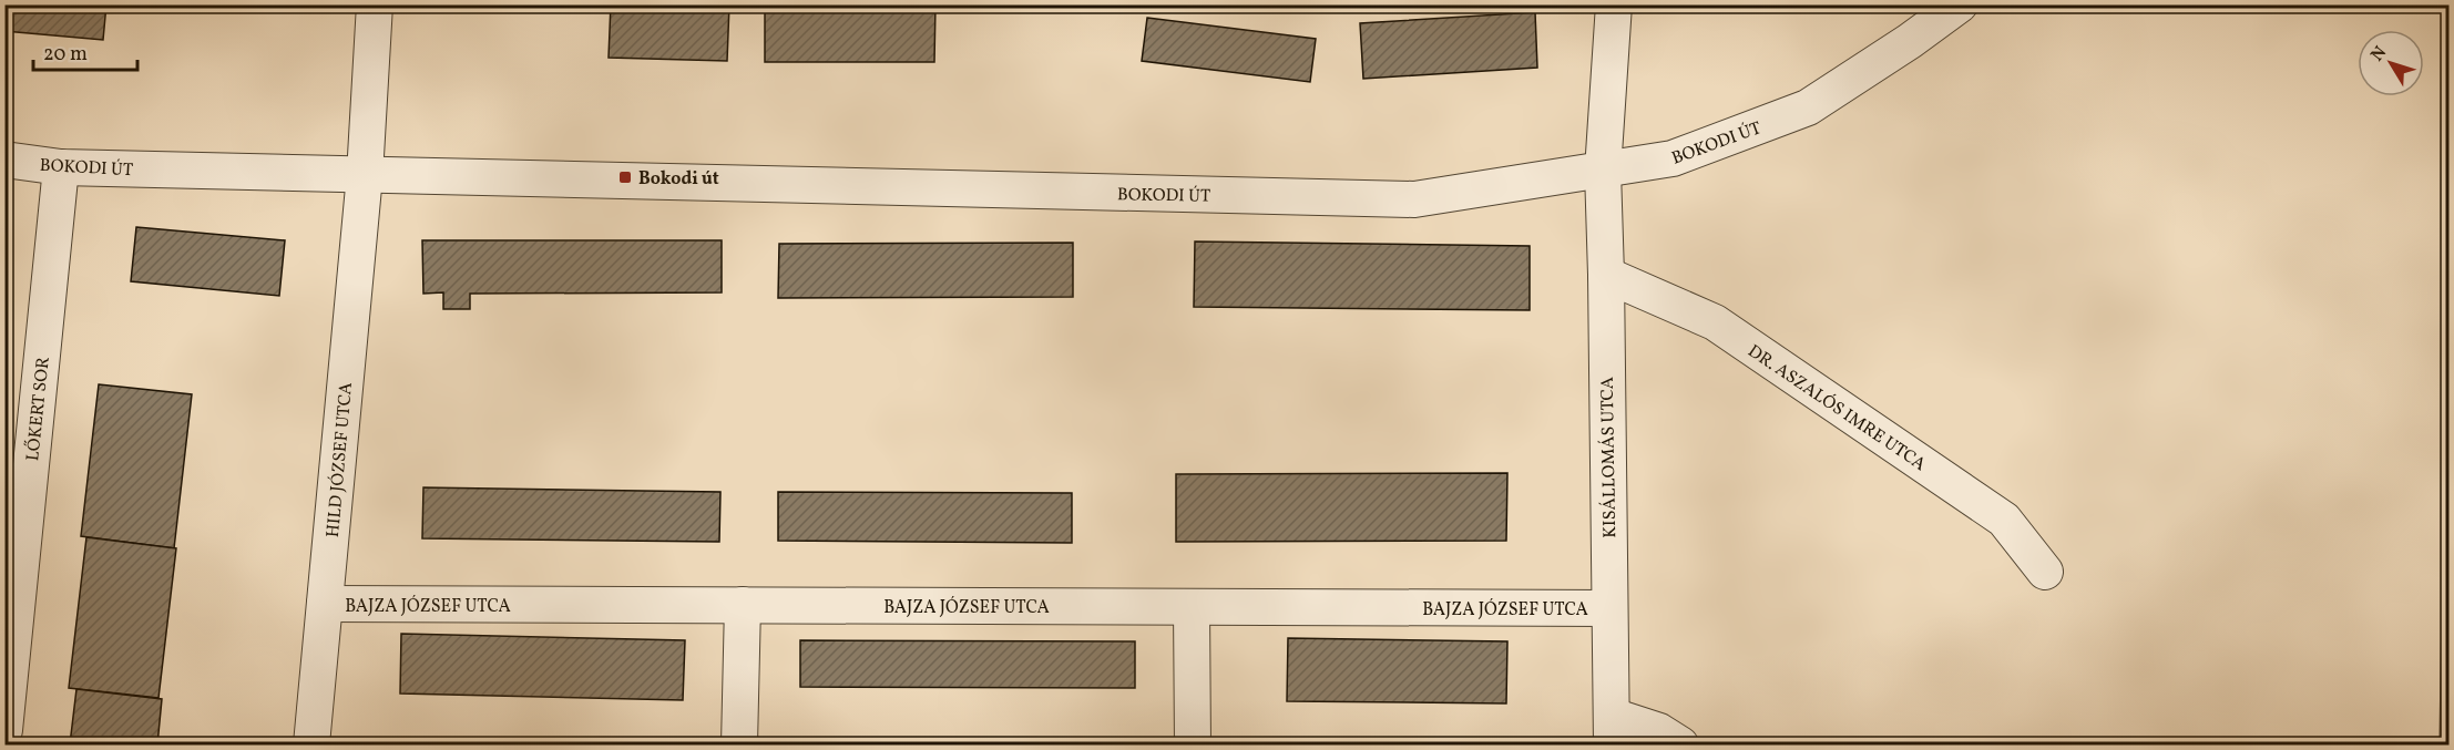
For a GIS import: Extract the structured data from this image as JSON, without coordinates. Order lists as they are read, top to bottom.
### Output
{
  "streets": {
    "street": [
      "BOKODI ÚT",
      "DR. ASZALÓS IMRE UTCA",
      "LŐKERT SOR",
      "KISÁLLOMÁS UTCA",
      "HILD JÓZSEF UTCA",
      "BAJZA JÓZSEF UTCA"
    ]
  },
  "crossings": [
    ["BOKODI ÚT", "LŐKERT SOR"],
    ["BOKODI ÚT", "KISÁLLOMÁS UTCA"],
    ["BOKODI ÚT", "HILD JÓZSEF UTCA"],
    ["DR. ASZALÓS IMRE UTCA", "KISÁLLOMÁS UTCA"],
    ["KISÁLLOMÁS UTCA", "BAJZA JÓZSEF UTCA"],
    ["HILD JÓZSEF UTCA", "BAJZA JÓZSEF UTCA"]
  ],
  "places": {
    "transit": ["Bokodi út"]
  },
  "scale_bar": "20 m",
  "north": "top left"
}
